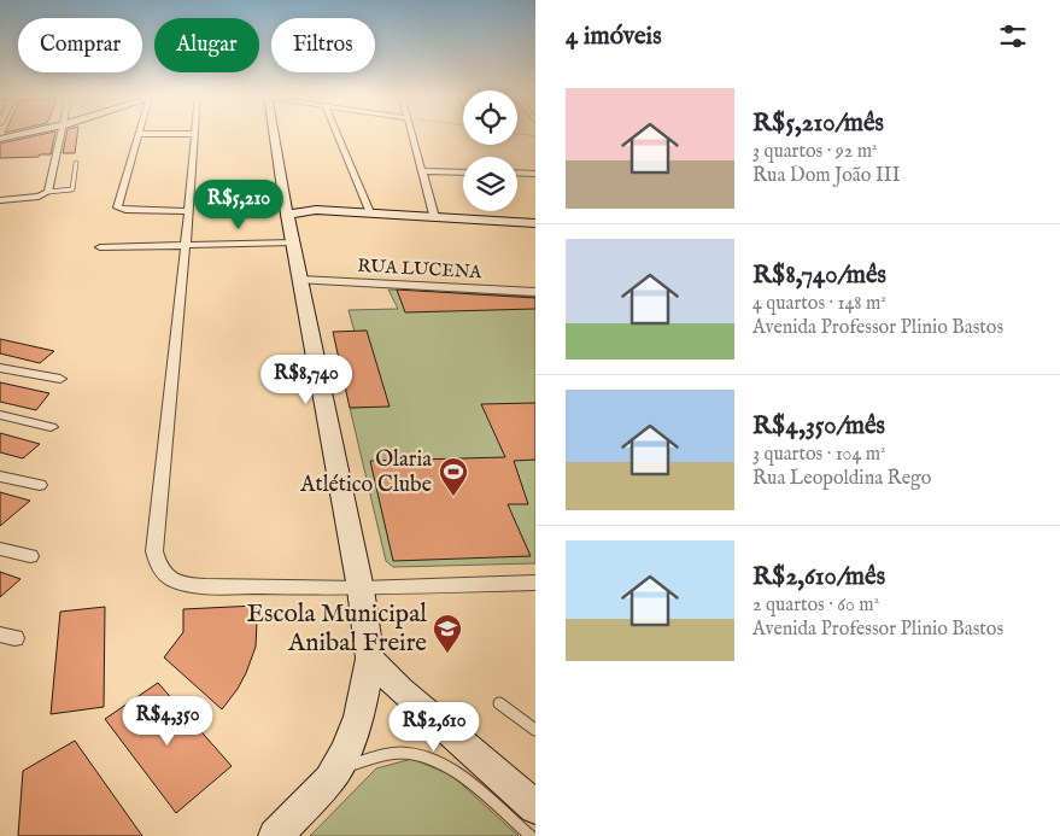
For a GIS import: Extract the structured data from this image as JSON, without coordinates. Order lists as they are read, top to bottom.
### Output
{
  "streets": {
    "street": ["RUA LUCENA"]
  },
  "places": {
    "sports": ["Olaria Atlético Clube"],
    "school or university": ["Escola Municipal Anibal Freire"]
  },
  "page": {
    "heading": "4 imóveis",
    "chip": ["Comprar", "Alugar", "Filtros"],
    "list": [
      {
        "name": "R$5,210/mês",
        "note": "3 quartos · 92 m² · Rua Dom João III"
      },
      {
        "name": "R$8,740/mês",
        "note": "4 quartos · 148 m² · Avenida Professor Plinio Bastos"
      },
      {
        "name": "R$4,350/mês",
        "note": "3 quartos · 104 m² · Rua Leopoldina Rego"
      },
      {
        "name": "R$2,610/mês",
        "note": "2 quartos · 60 m² · Avenida Professor Plinio Bastos"
      }
    ],
    "price": [
      "R$5,210",
      "R$8,740",
      "R$4,350",
      "R$2,610"
    ]
  }
}
